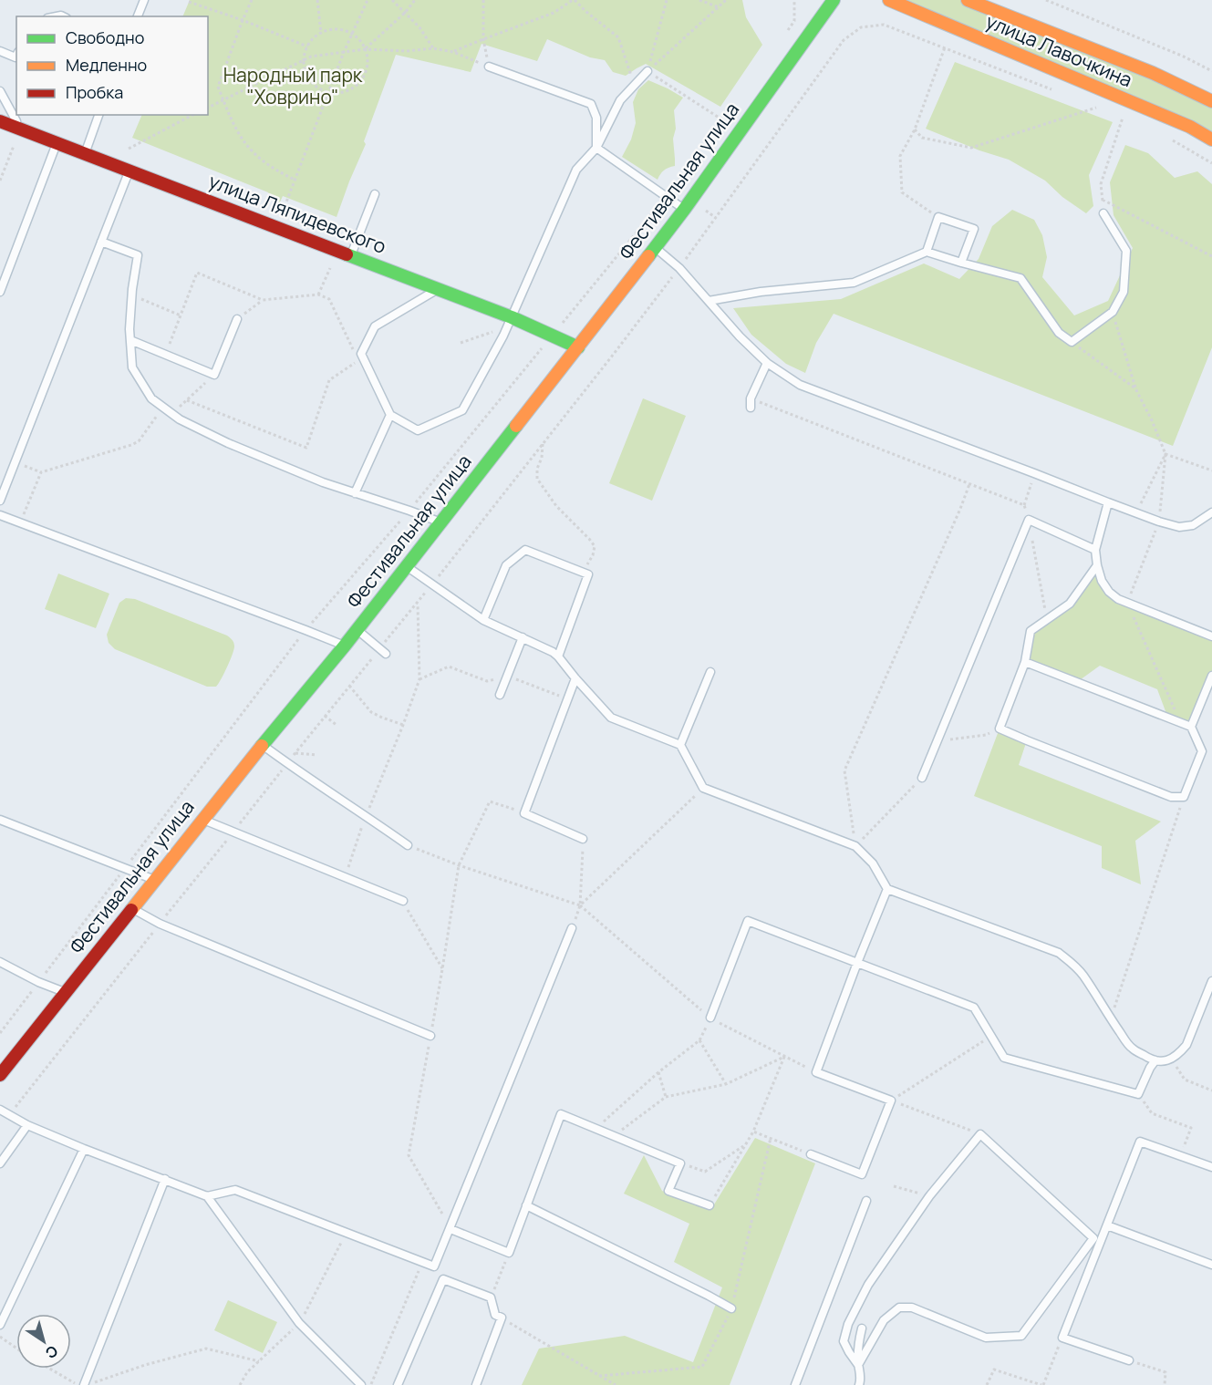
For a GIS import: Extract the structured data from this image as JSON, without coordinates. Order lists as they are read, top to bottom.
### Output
{
  "streets": {
    "street": ["улица Лавочкина", "Фестивальная улица", "улица Ляпидевского"]
  },
  "crossings": [
    ["Фестивальная улица", "улица Ляпидевского"]
  ],
  "parks": ["Народный парк \"Ховрино\""],
  "legend": ["Свободно", "Медленно", "Пробка"],
  "north": "bottom right"
}
